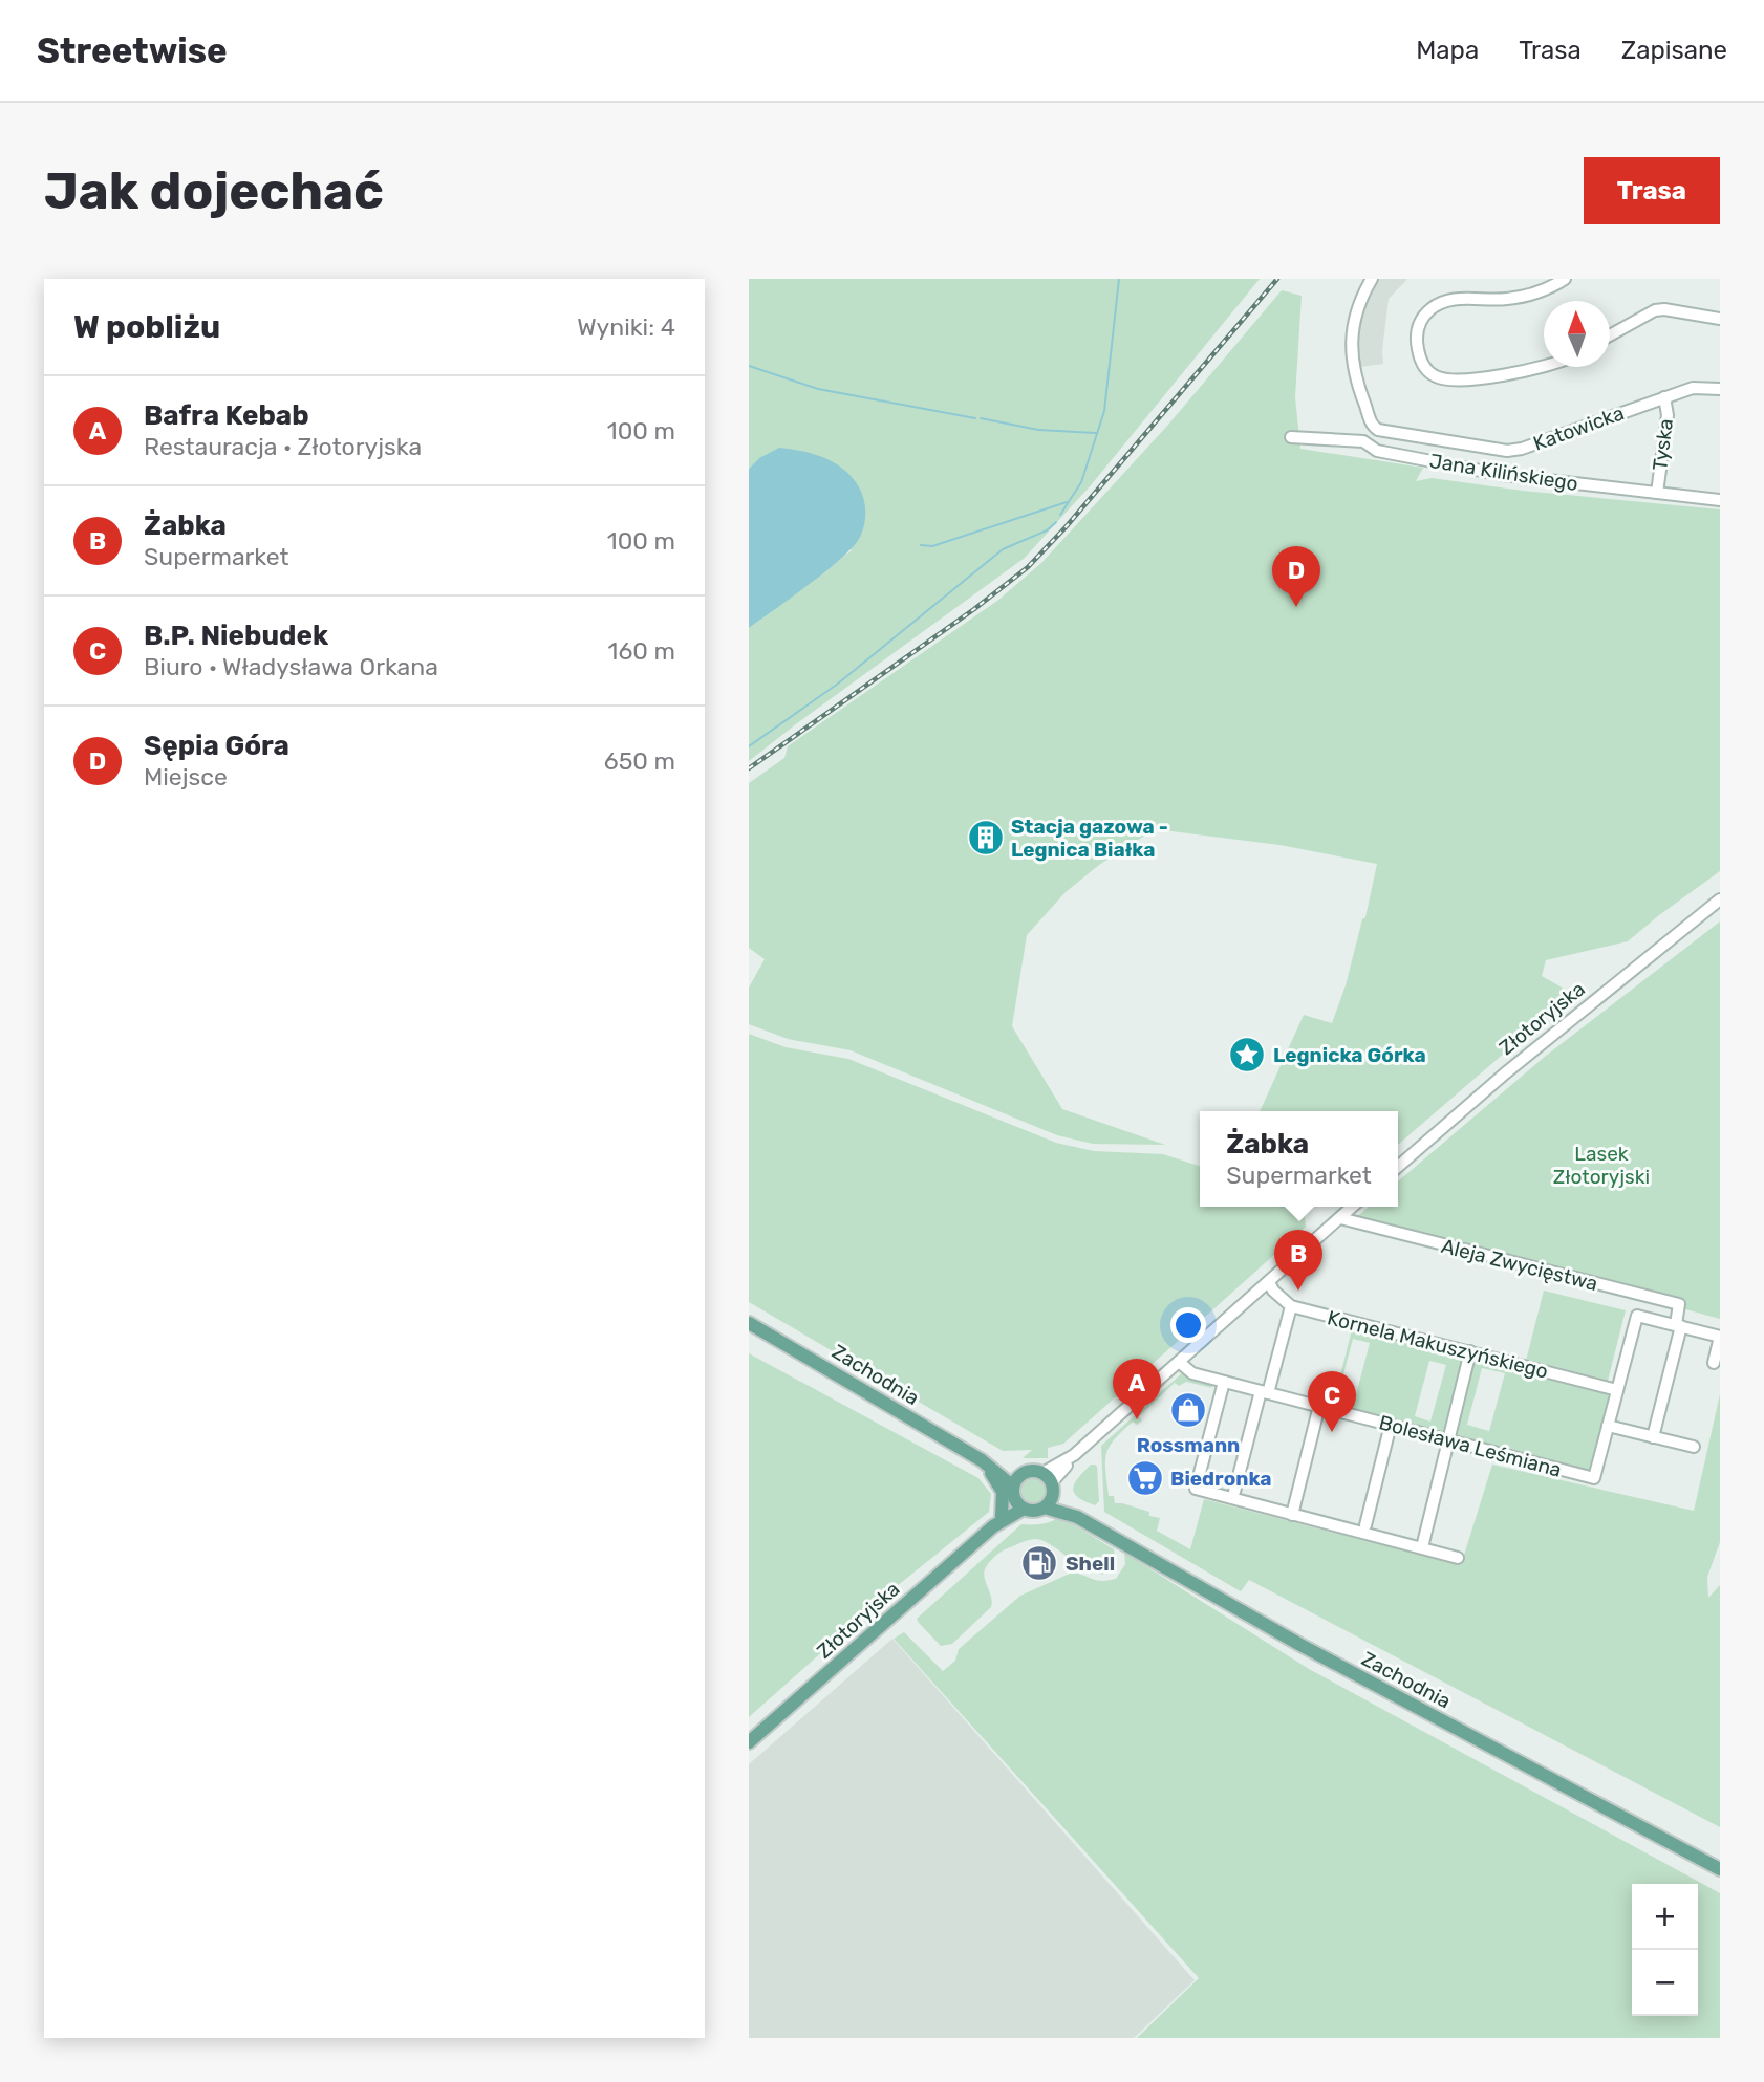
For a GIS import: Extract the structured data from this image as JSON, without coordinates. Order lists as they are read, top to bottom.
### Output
{
  "streets": {
    "main road": ["Złotoryjska", "Zachodnia"],
    "street": [
      "Katowicka",
      "Tyska",
      "Jana Kilińskiego",
      "Aleja Zwycięstwa",
      "Kornela Makuszyńskiego",
      "Bolesława Leśmiana"
    ]
  },
  "crossings": [
    ["Katowicka", "Tyska"],
    ["Tyska", "Jana Kilińskiego"],
    ["Złotoryjska", "Zachodnia"]
  ],
  "parks": ["Lasek Złotoryjski"],
  "places": {
    "building": ["Stacja gazowa - Legnica Białka"],
    "place": ["Legnicka Górka"],
    "shop": ["Rossmann"],
    "supermarket": ["Biedronka"],
    "fuel station": ["Shell"]
  },
  "north": "top",
  "page": {
    "header": "Streetwise",
    "nav": ["Mapa", "Trasa", "Zapisane"],
    "buttons": "Trasa",
    "title": "Jak dojechać",
    "heading": ["W pobliżu", "Wyniki: 4"],
    "list": [
      {
        "mark": "A",
        "name": "Bafra Kebab",
        "note": "Restauracja · Złotoryjska",
        "value": "100 m"
      },
      {
        "mark": "B",
        "name": "Żabka",
        "note": "Supermarket",
        "value": "100 m"
      },
      {
        "mark": "C",
        "name": "B.P. Niebudek",
        "note": "Biuro · Władysława Orkana",
        "value": "160 m"
      },
      {
        "mark": "D",
        "name": "Sępia Góra",
        "note": "Miejsce",
        "value": "650 m"
      }
    ],
    "pins": [
      "D",
      "B",
      "A",
      "C"
    ],
    "popup": ["Żabka", "Supermarket"],
    "map_buttons": ["+", "−"]
  }
}
